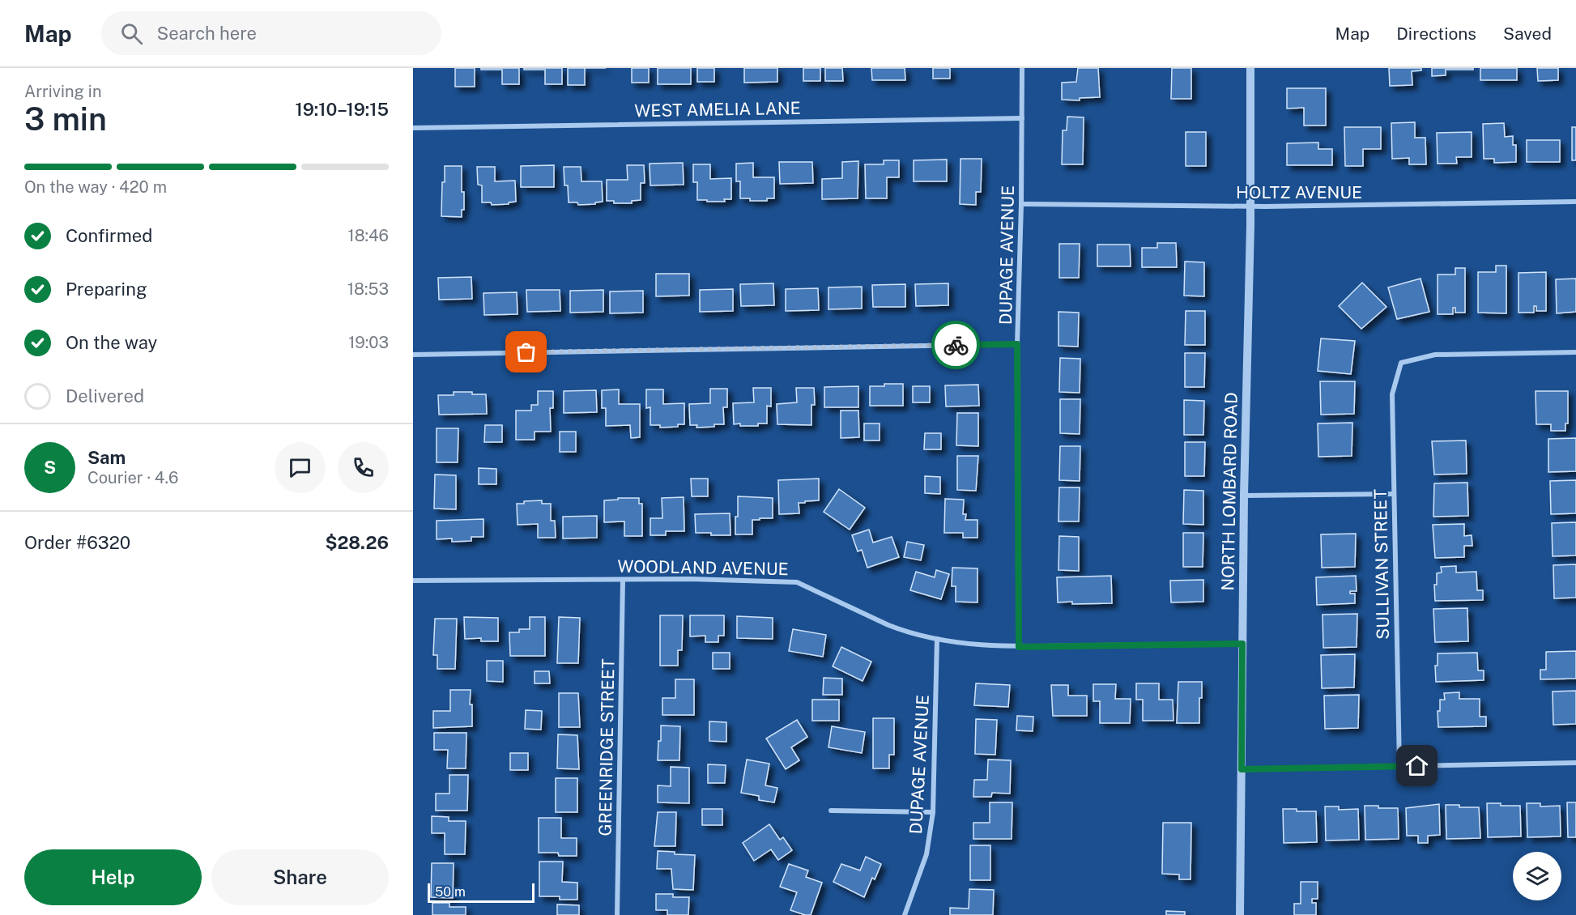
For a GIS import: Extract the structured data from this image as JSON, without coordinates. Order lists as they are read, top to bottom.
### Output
{
  "streets": {
    "street": [
      "WEST AMELIA LANE",
      "HOLTZ AVENUE",
      "DUPAGE AVENUE",
      "NORTH LOMBARD ROAD",
      "SULLIVAN STREET",
      "WOODLAND AVENUE",
      "GREENRIDGE STREET"
    ]
  },
  "crossings": [
    ["WEST AMELIA LANE", "DUPAGE AVENUE"],
    ["HOLTZ AVENUE", "DUPAGE AVENUE"],
    ["HOLTZ AVENUE", "NORTH LOMBARD ROAD"],
    ["DUPAGE AVENUE", "WOODLAND AVENUE"],
    ["NORTH LOMBARD ROAD", "WOODLAND AVENUE"],
    ["WOODLAND AVENUE", "GREENRIDGE STREET"]
  ],
  "scale_bar": "50 m",
  "page": {
    "header": "Map",
    "search": "Search here",
    "nav": ["Map", "Directions", "Saved"],
    "heading": ["3 min", "Arriving in", "19:10–19:15"],
    "panel": [
      "Sam",
      "Courier · 4.6",
      "Order #6320",
      "$28.26"
    ],
    "bar": "On the way · 420 m",
    "list": [
      ["Confirmed", "18:46"],
      ["Preparing", "18:53"],
      ["On the way", "19:03"],
      "Delivered"
    ],
    "round": "S",
    "buttons": ["Help", "Share"],
    "scale": "50 m"
  }
}
